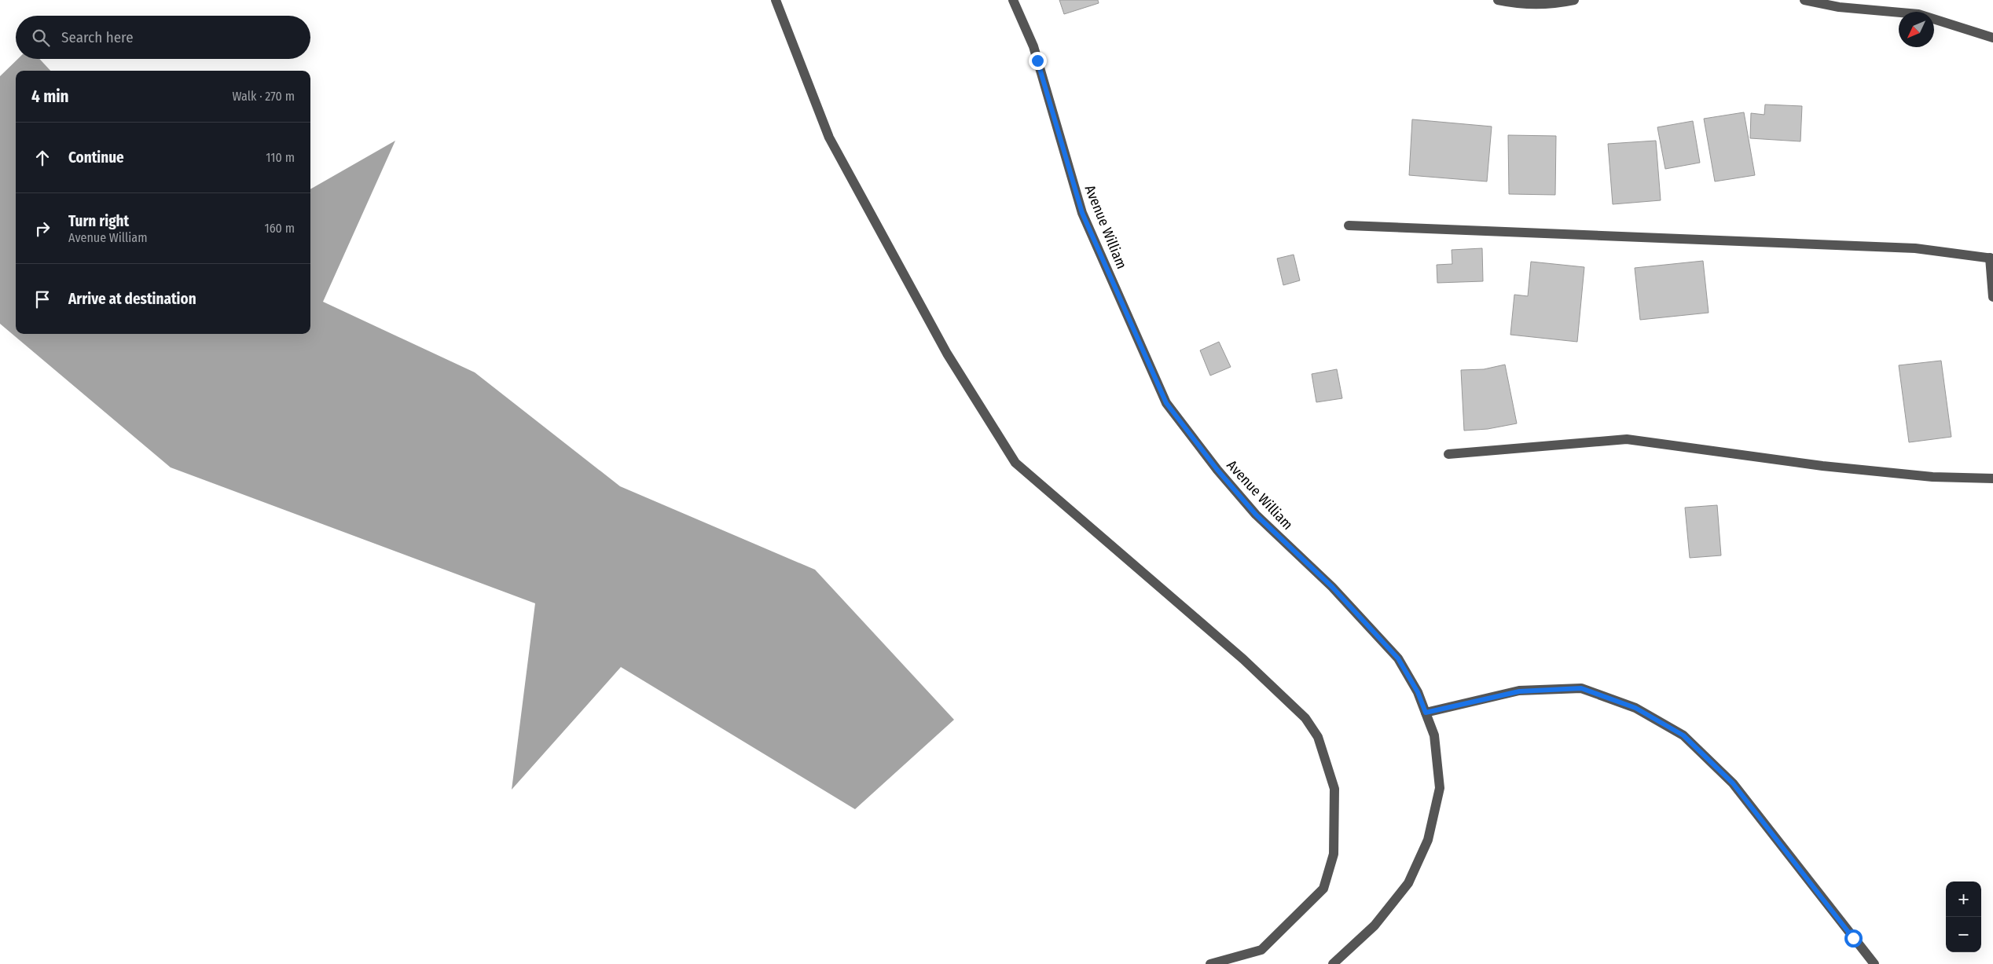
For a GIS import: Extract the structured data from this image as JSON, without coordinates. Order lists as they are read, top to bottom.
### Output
{
  "streets": {
    "street": ["Avenue William"]
  },
  "north": "bottom left",
  "page": {
    "search": "Search here",
    "heading": ["4 min", "Walk · 270 m"],
    "list": [
      ["Continue", "110 m"],
      ["Turn right", "Avenue William", "160 m"],
      "Arrive at destination"
    ],
    "map_buttons": ["+", "−"]
  }
}
